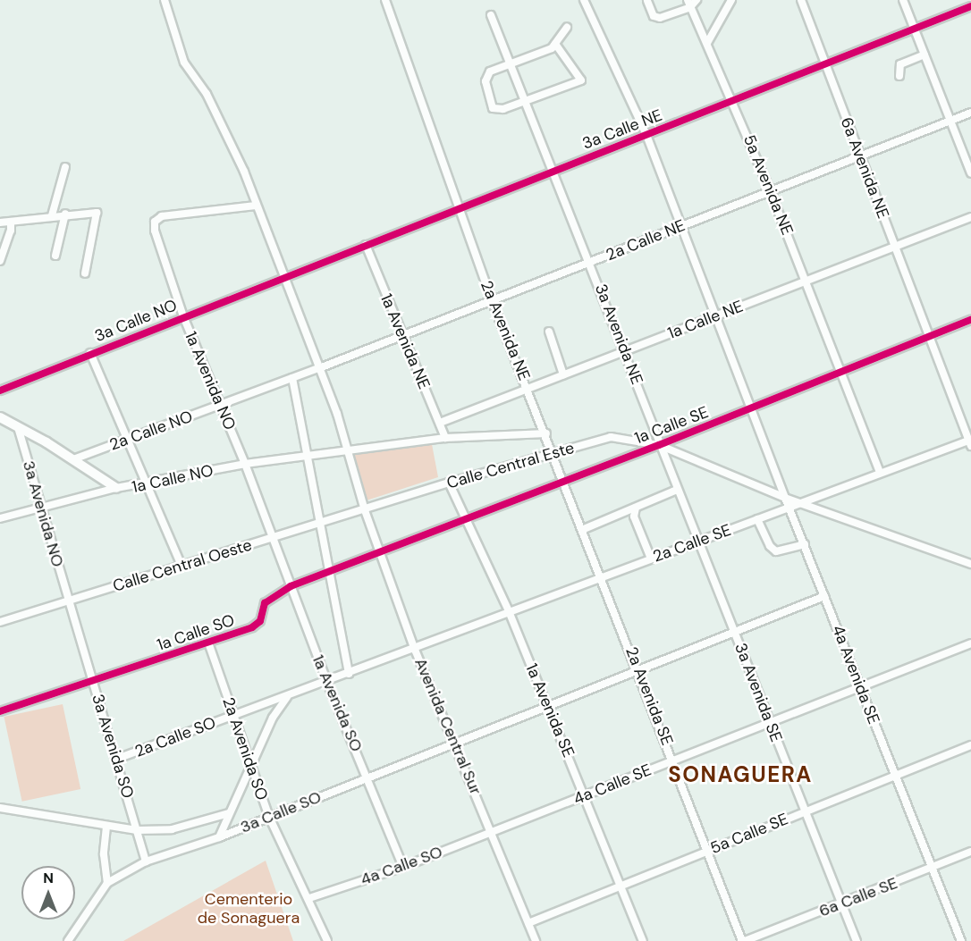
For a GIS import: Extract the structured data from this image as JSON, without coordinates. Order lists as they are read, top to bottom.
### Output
{
  "streets": {
    "street": [
      "3a Calle NE",
      "6a Avenida NE",
      "5a Avenida NE",
      "2a Calle NE",
      "1a Calle NE",
      "3a Calle NO",
      "2a Avenida NE",
      "3a Avenida NE",
      "1a Avenida NE",
      "1a Avenida NO",
      "1a Calle SE",
      "2a Calle NO",
      "Calle Central Este",
      "1a Calle NO",
      "3a Avenida NO",
      "2a Calle SE",
      "Calle Central Oeste",
      "1a Calle SO",
      "4a Avenida SE",
      "3a Avenida SE",
      "2a Avenida SE",
      "1a Avenida SO",
      "1a Avenida SE",
      "Avenida Central Sur",
      "2a Calle SO",
      "3a Avenida SO",
      "2a Avenida SO",
      "4a Calle SE",
      "3a Calle SO",
      "5a Calle SE",
      "4a Calle SO",
      "6a Calle SE"
    ]
  },
  "crossings": [
    ["3a Calle NE", "6a Avenida NE"],
    ["3a Calle NE", "5a Avenida NE"],
    ["3a Calle NE", "3a Calle NO"],
    ["3a Calle NE", "2a Avenida NE"],
    ["3a Calle NE", "3a Avenida NE"],
    ["3a Calle NE", "1a Avenida NE"],
    ["3a Calle NE", "4a Avenida SE"],
    ["3a Calle NE", "Avenida Central Sur"],
    ["6a Avenida NE", "2a Calle NE"],
    ["6a Avenida NE", "1a Calle NE"],
    ["6a Avenida NE", "1a Calle SE"],
    ["6a Avenida NE", "2a Calle SE"],
    ["5a Avenida NE", "2a Calle NE"],
    ["5a Avenida NE", "1a Calle NE"],
    ["5a Avenida NE", "1a Calle SE"],
    ["5a Avenida NE", "2a Calle SE"],
    ["2a Calle NE", "2a Avenida NE"],
    ["2a Calle NE", "3a Avenida NE"],
    ["2a Calle NE", "1a Avenida NE"],
    ["2a Calle NE", "2a Calle NO"],
    ["2a Calle NE", "4a Avenida SE"],
    ["2a Calle NE", "Avenida Central Sur"],
    ["1a Calle NE", "2a Avenida NE"],
    ["1a Calle NE", "3a Avenida NE"],
    ["1a Calle NE", "1a Avenida NE"],
    ["1a Calle NE", "4a Avenida SE"],
    ["3a Calle NO", "1a Avenida NO"],
    ["3a Calle NO", "Avenida Central Sur"],
    ["2a Avenida NE", "Calle Central Este"],
    ["2a Avenida NE", "2a Avenida SE"],
    ["3a Avenida NE", "1a Calle SE"],
    ["3a Avenida NE", "Calle Central Este"],
    ["3a Avenida NE", "3a Avenida SE"],
    ["1a Avenida NO", "2a Calle NO"],
    ["1a Avenida NO", "1a Calle NO"],
    ["1a Avenida NO", "Calle Central Oeste"],
    ["1a Avenida NO", "1a Avenida SO"],
    ["1a Avenida NO", "Avenida Central Sur"],
    ["1a Calle SE", "Calle Central Este"],
    ["1a Calle SE", "1a Calle SO"],
    ["1a Calle SE", "4a Avenida SE"],
    ["1a Calle SE", "3a Avenida SE"],
    ["1a Calle SE", "2a Avenida SE"],
    ["1a Calle SE", "1a Avenida SE"],
    ["1a Calle SE", "Avenida Central Sur"],
    ["2a Calle NO", "Avenida Central Sur"],
    ["Calle Central Este", "2a Calle SE"],
    ["Calle Central Este", "Calle Central Oeste"],
    ["Calle Central Este", "4a Avenida SE"],
    ["Calle Central Este", "3a Avenida SE"],
    ["Calle Central Este", "2a Avenida SE"],
    ["Calle Central Este", "1a Avenida SE"],
    ["Calle Central Este", "Avenida Central Sur"],
    ["1a Calle NO", "3a Avenida NO"],
    ["1a Calle NO", "Avenida Central Sur"],
    ["3a Avenida NO", "Calle Central Oeste"],
    ["3a Avenida NO", "3a Avenida SO"],
    ["2a Calle SE", "4a Avenida SE"],
    ["2a Calle SE", "3a Avenida SE"],
    ["2a Calle SE", "2a Avenida SE"],
    ["2a Calle SE", "1a Avenida SE"],
    ["2a Calle SE", "Avenida Central Sur"],
    ["2a Calle SE", "2a Calle SO"],
    ["Calle Central Oeste", "1a Avenida SO"],
    ["Calle Central Oeste", "Avenida Central Sur"],
    ["Calle Central Oeste", "3a Avenida SO"],
    ["1a Calle SO", "1a Avenida SO"],
    ["1a Calle SO", "Avenida Central Sur"],
    ["1a Calle SO", "3a Avenida SO"],
    ["1a Calle SO", "2a Avenida SO"],
    ["4a Avenida SE", "4a Calle SE"],
    ["4a Avenida SE", "3a Calle SO"],
    ["4a Avenida SE", "5a Calle SE"],
    ["4a Avenida SE", "6a Calle SE"],
    ["3a Avenida SE", "4a Calle SE"],
    ["3a Avenida SE", "3a Calle SO"],
    ["3a Avenida SE", "5a Calle SE"],
    ["3a Avenida SE", "6a Calle SE"],
    ["2a Avenida SE", "4a Calle SE"],
    ["2a Avenida SE", "3a Calle SO"],
    ["2a Avenida SE", "5a Calle SE"],
    ["2a Avenida SE", "6a Calle SE"],
    ["1a Avenida SO", "2a Calle SO"],
    ["1a Avenida SO", "3a Calle SO"],
    ["1a Avenida SO", "4a Calle SO"],
    ["1a Avenida SE", "4a Calle SE"],
    ["1a Avenida SE", "3a Calle SO"],
    ["1a Avenida SE", "5a Calle SE"],
    ["Avenida Central Sur", "2a Calle SO"],
    ["Avenida Central Sur", "4a Calle SE"],
    ["Avenida Central Sur", "3a Calle SO"],
    ["Avenida Central Sur", "5a Calle SE"],
    ["Avenida Central Sur", "4a Calle SO"],
    ["2a Calle SO", "3a Avenida SO"],
    ["2a Calle SO", "2a Avenida SO"],
    ["3a Avenida SO", "3a Calle SO"],
    ["2a Avenida SO", "3a Calle SO"],
    ["2a Avenida SO", "4a Calle SO"],
    ["4a Calle SE", "4a Calle SO"]
  ],
  "districts": ["SONAGUERA"],
  "parks": ["Cementerio de Sonaguera"],
  "north": "top"
}
